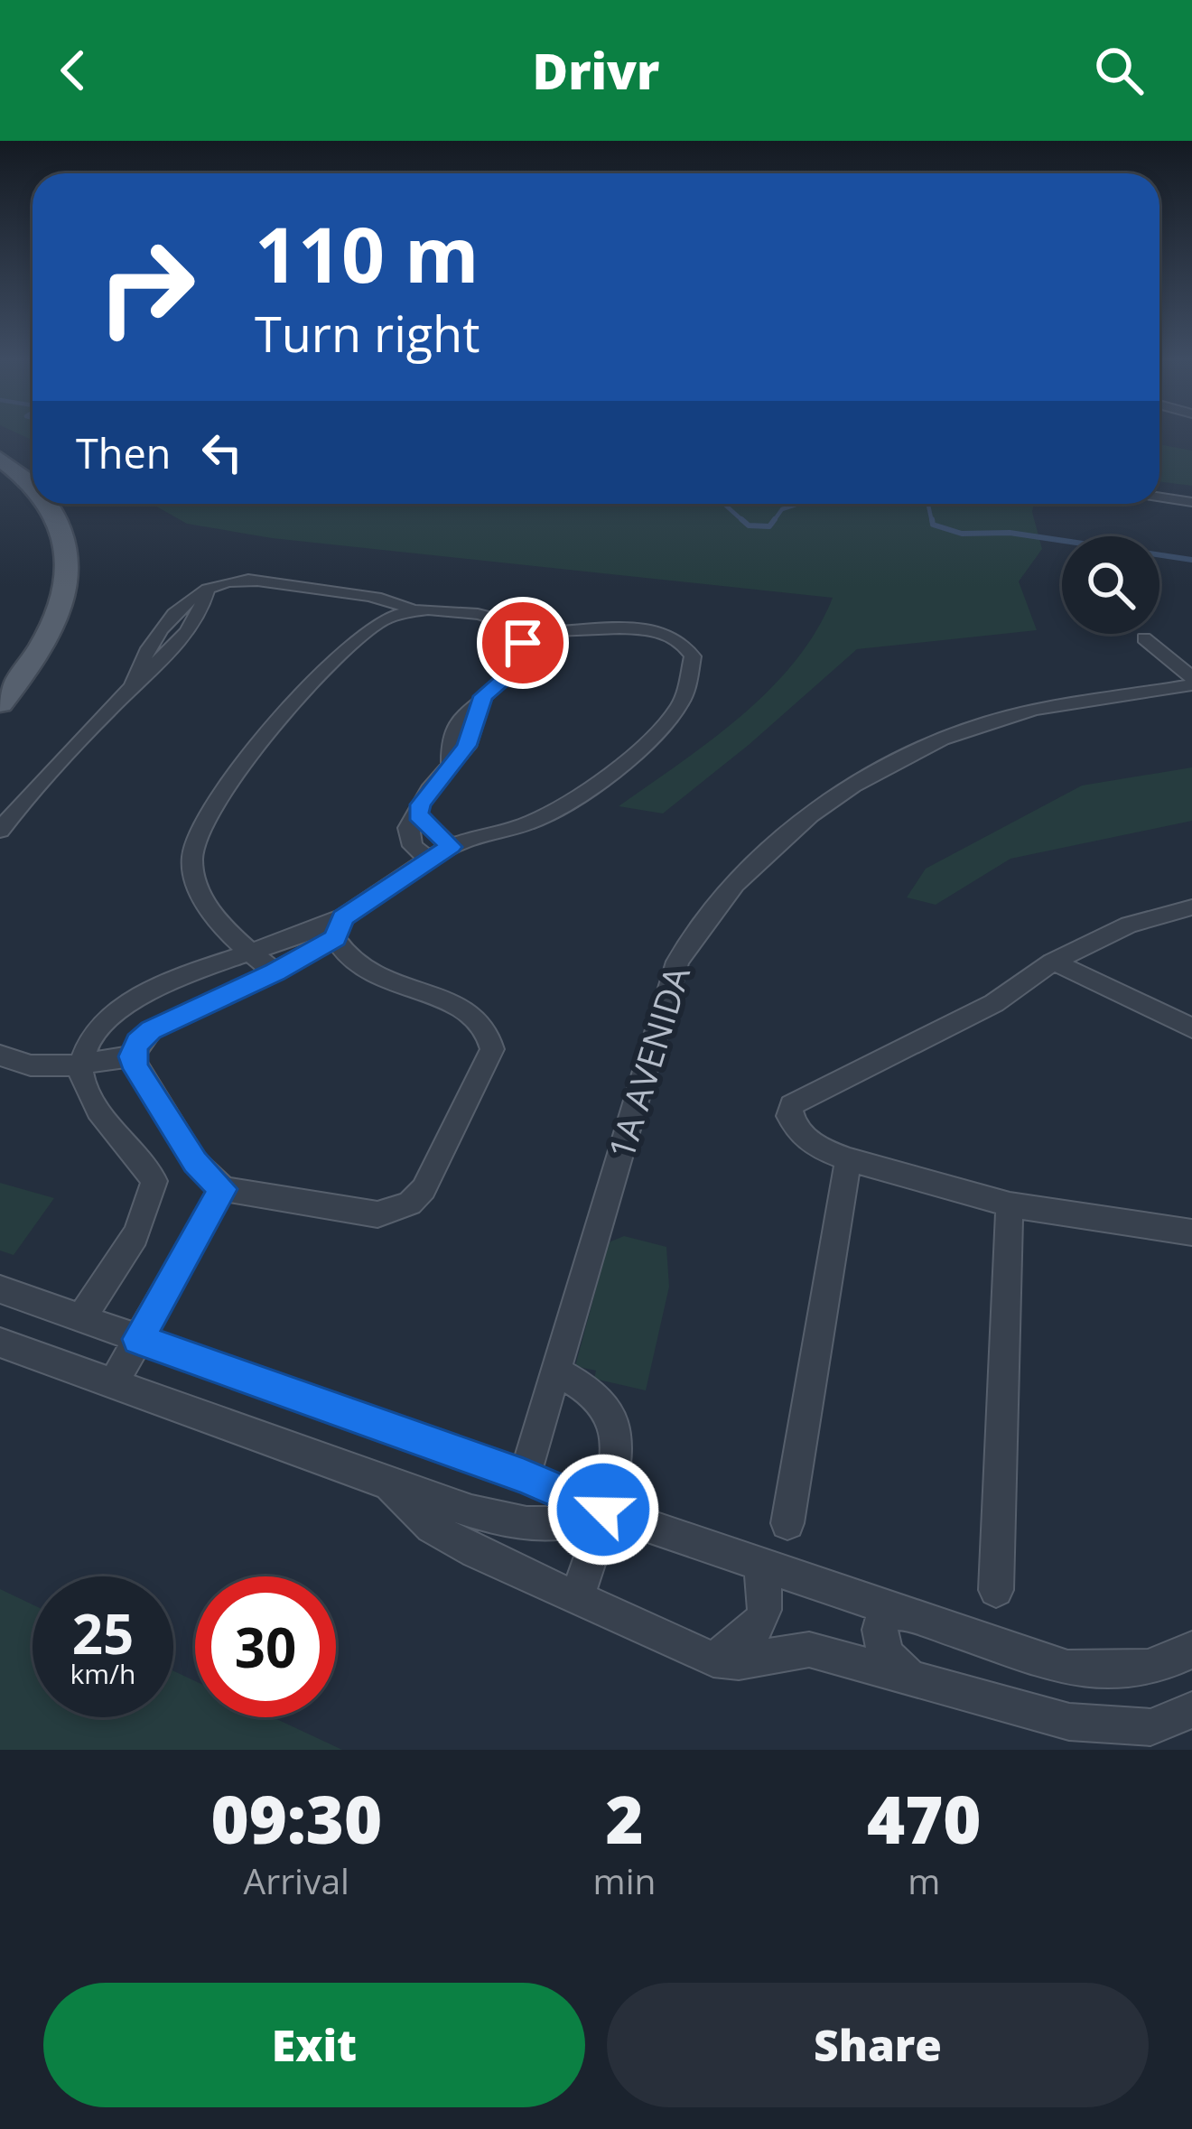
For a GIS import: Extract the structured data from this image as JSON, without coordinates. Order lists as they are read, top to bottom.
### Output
{
  "streets": {
    "street": ["1A AVENIDA"]
  },
  "page": {
    "header": "Drivr",
    "turn": ["110 m", "Turn right"],
    "then": "Then",
    "speed": "25 km/h",
    "limit": "30",
    "eta": [
      "09:30",
      "Arrival",
      "2",
      "min",
      "470",
      "m"
    ],
    "buttons": ["Exit", "Share"]
  }
}
